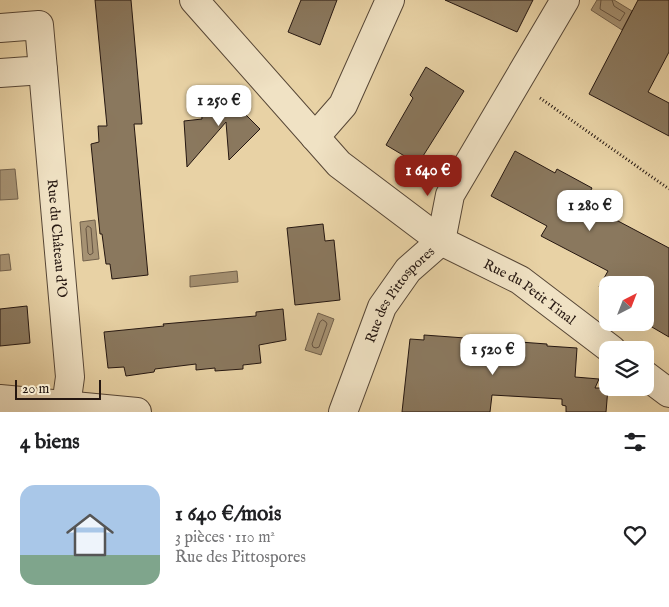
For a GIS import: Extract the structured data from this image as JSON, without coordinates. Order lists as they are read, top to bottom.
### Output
{
  "streets": {
    "street": ["Rue du Château d'O", "Rue du Petit Tinal", "Rue des Pittospores"]
  },
  "crossings": [
    ["Rue du Petit Tinal", "Rue des Pittospores"]
  ],
  "scale_bar": "20 m",
  "north": "top right",
  "page": {
    "price": [
      "1 250 €",
      "1 640 €",
      "1 280 €",
      "1 520 €"
    ],
    "scale": "20 m",
    "heading": "4 biens",
    "list": [
      {
        "name": "1 640 €/mois",
        "note": "3 pièces · 110 m² · Rue des Pittospores"
      }
    ]
  }
}
